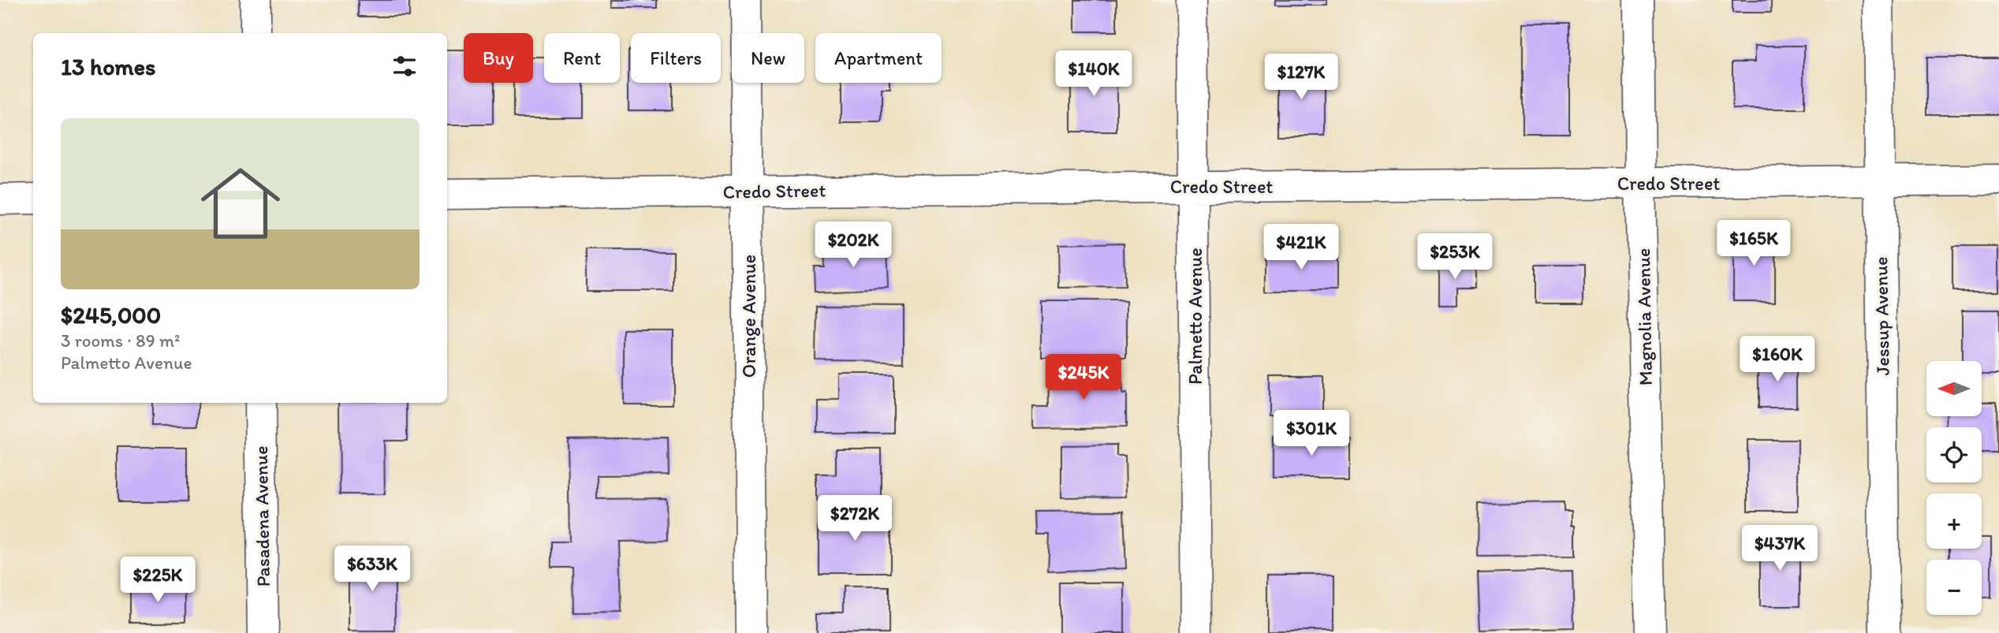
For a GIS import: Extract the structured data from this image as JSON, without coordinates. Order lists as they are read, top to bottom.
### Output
{
  "streets": {
    "street": [
      "Credo Street",
      "Orange Avenue",
      "Palmetto Avenue",
      "Jessup Avenue",
      "Magnolia Avenue",
      "Pasadena Avenue"
    ]
  },
  "crossings": [
    ["Credo Street", "Orange Avenue"],
    ["Credo Street", "Palmetto Avenue"],
    ["Credo Street", "Jessup Avenue"],
    ["Credo Street", "Magnolia Avenue"]
  ],
  "north": "left",
  "page": {
    "chip": [
      "Buy",
      "Rent",
      "Filters",
      "New",
      "Apartment"
    ],
    "heading": "13 homes",
    "price": [
      "$140K",
      "$127K",
      "$165K",
      "$202K",
      "$421K",
      "$253K",
      "$160K",
      "$245K",
      "$301K",
      "$272K",
      "$437K",
      "$633K",
      "$225K"
    ],
    "list": [
      {
        "name": "$245,000",
        "note": "3 rooms · 89 m² · Palmetto Avenue"
      }
    ],
    "map_buttons": ["+", "−"]
  }
}
